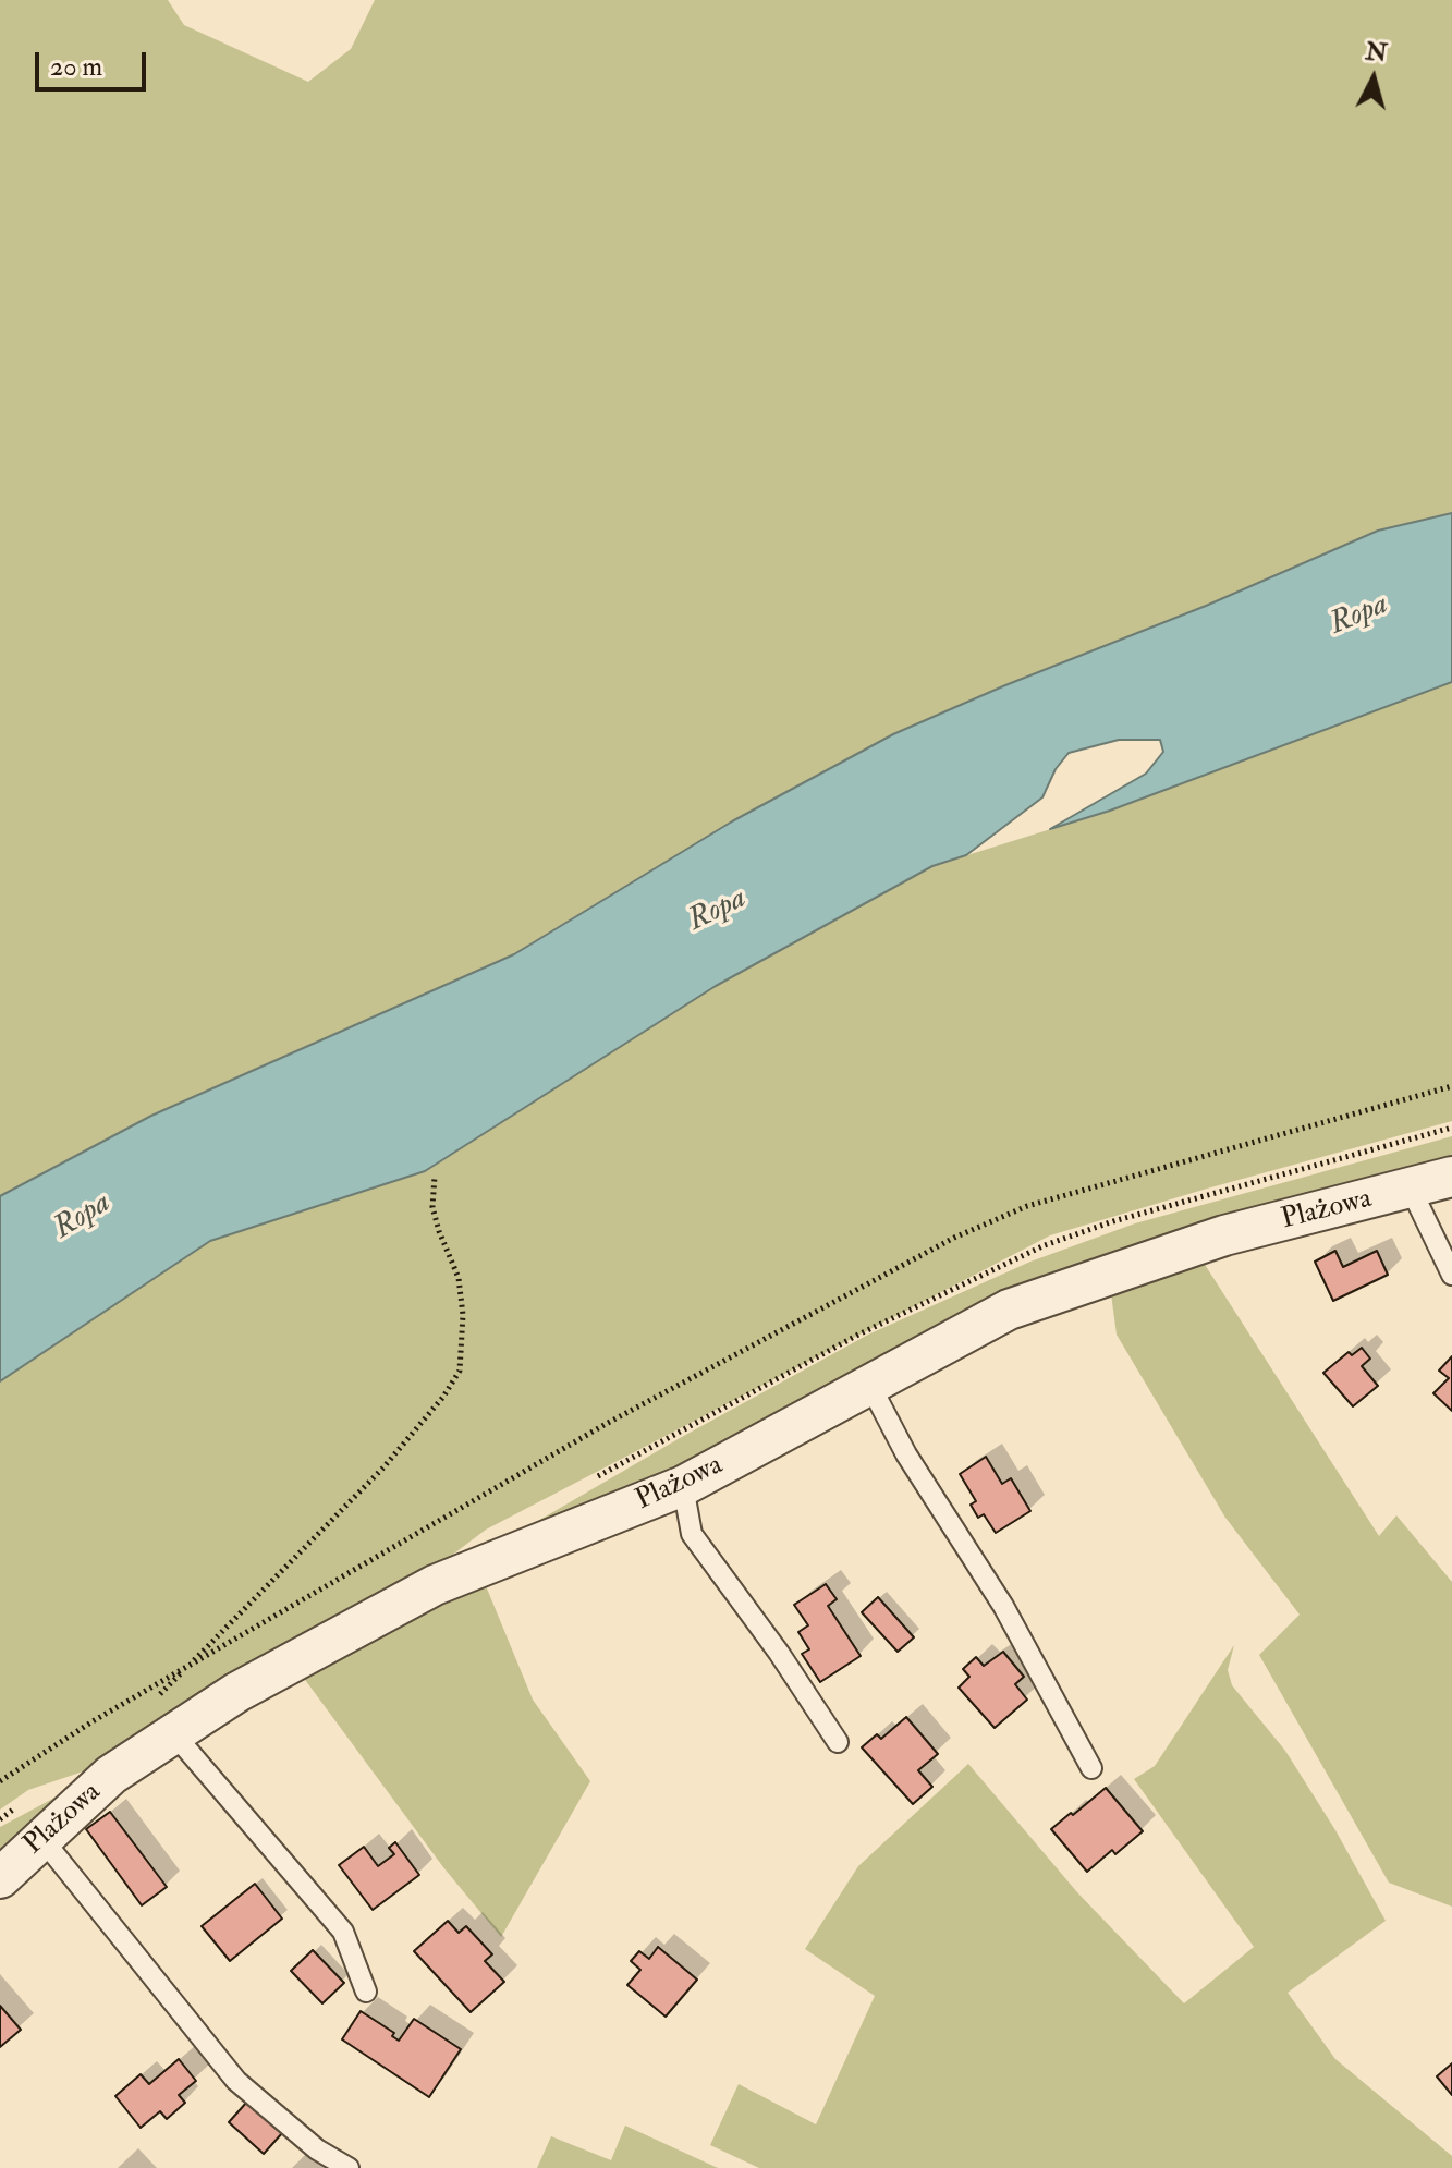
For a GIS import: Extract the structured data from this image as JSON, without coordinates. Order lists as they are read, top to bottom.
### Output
{
  "streets": {
    "street": ["Plażowa"]
  },
  "water": ["Ropa"],
  "scale_bar": "20 m",
  "north": "top"
}
